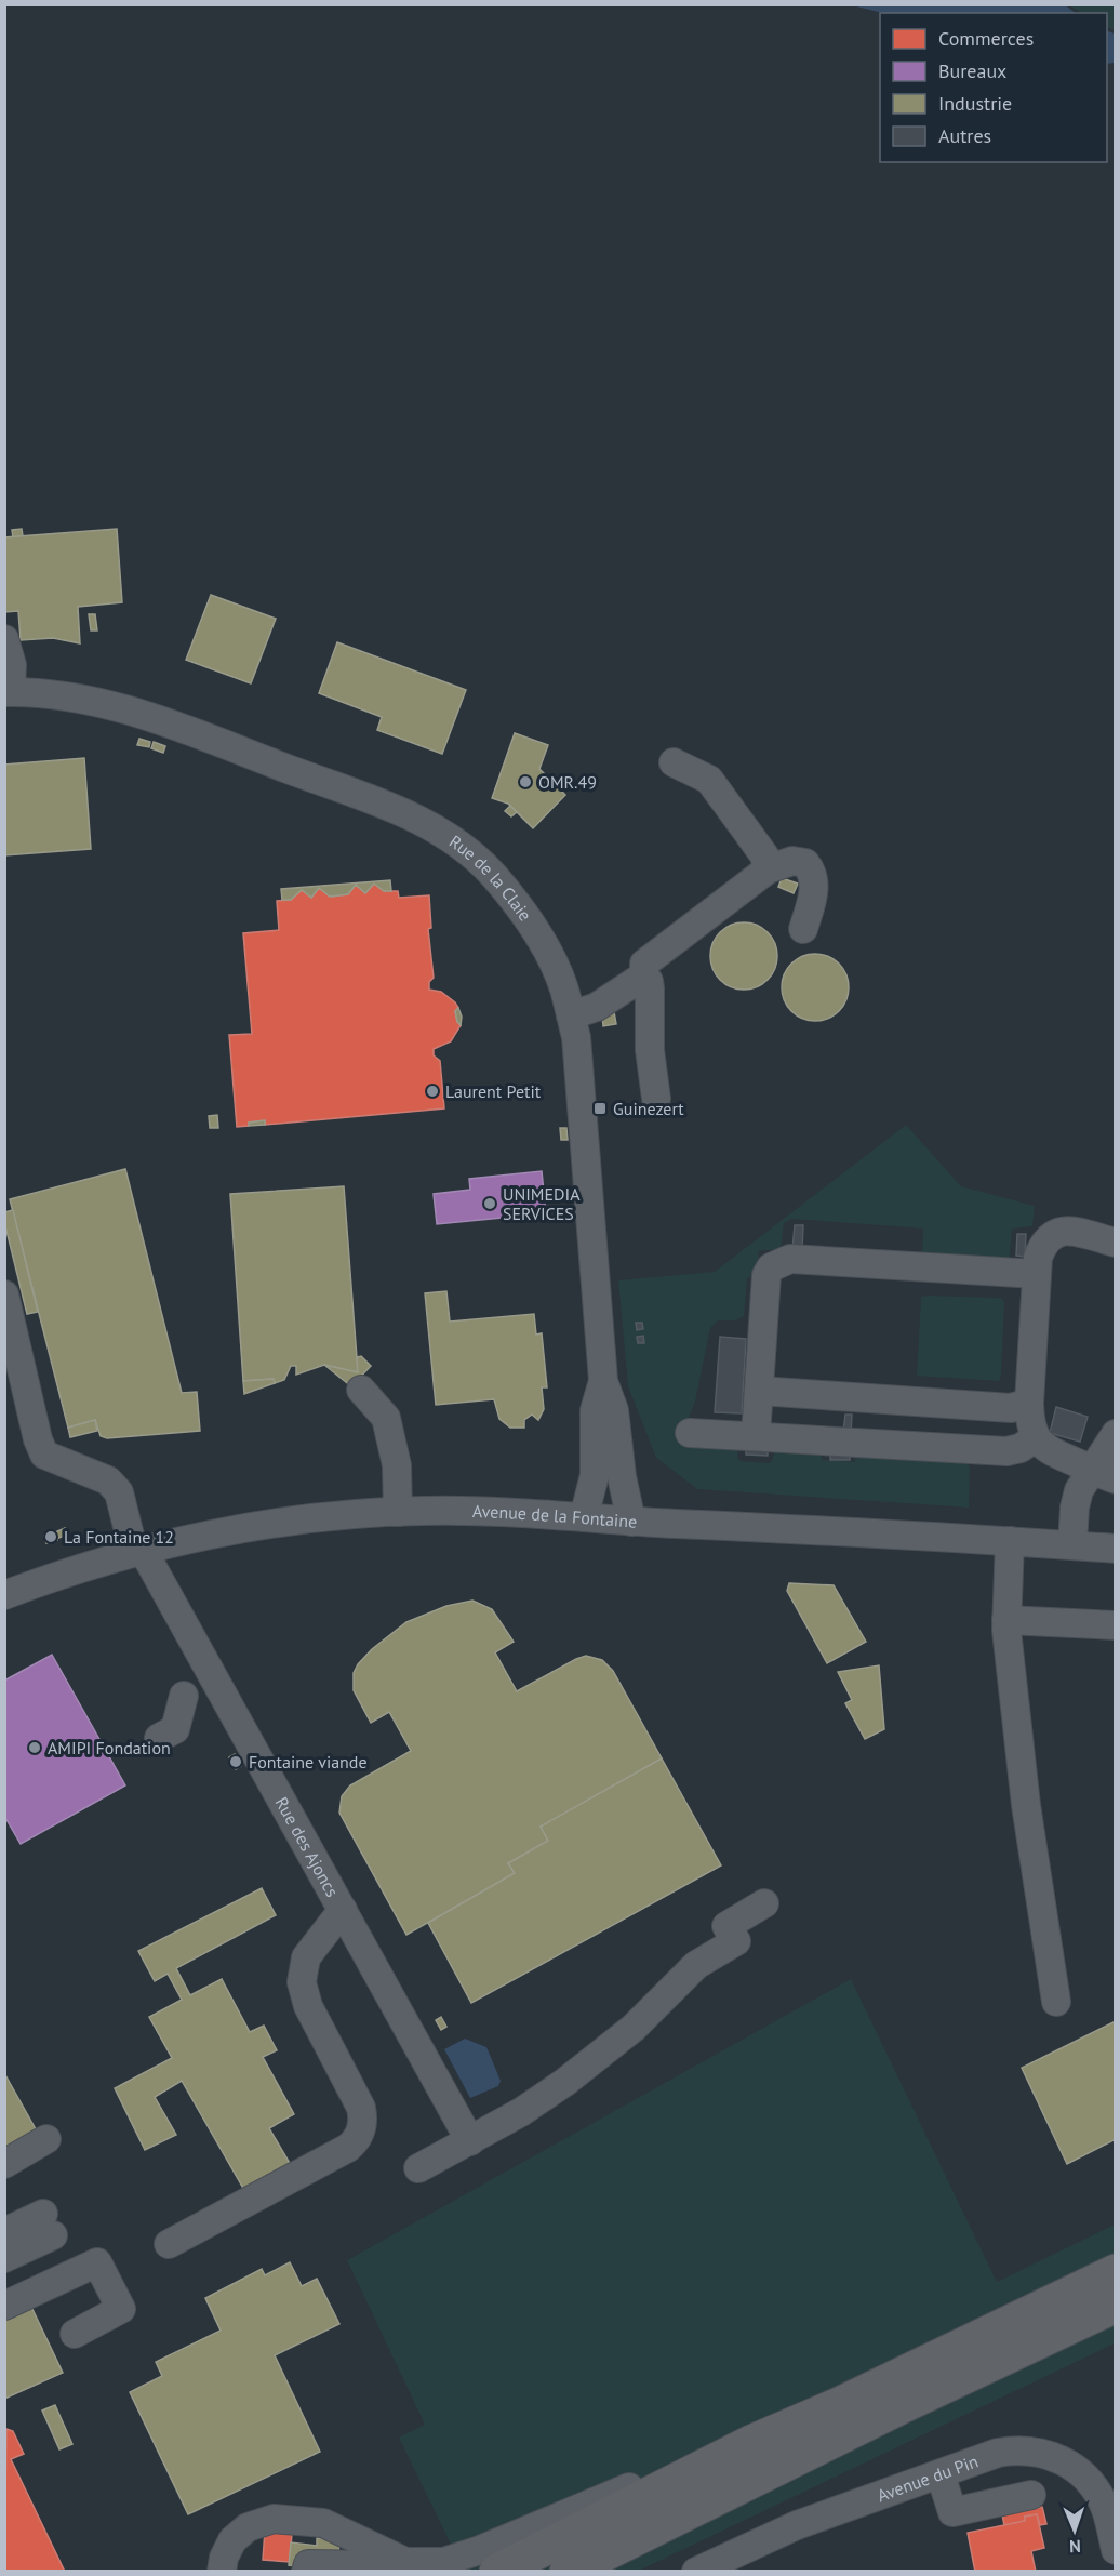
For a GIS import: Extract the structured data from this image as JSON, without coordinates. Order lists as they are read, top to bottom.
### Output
{
  "streets": {
    "street": [
      "Rue de la Claie",
      "Avenue de la Fontaine",
      "Rue des Ajoncs",
      "Avenue du Pin"
    ]
  },
  "crossings": [
    ["Rue de la Claie", "Avenue de la Fontaine"],
    ["Avenue de la Fontaine", "Rue des Ajoncs"]
  ],
  "places": {
    "other": [
      "OMR.49",
      "Laurent Petit",
      "UNIMEDIA SERVICES",
      "La Fontaine 12",
      "AMIPI Fondation",
      "Fontaine viande"
    ],
    "transit": ["Guinezert"]
  },
  "legend": [
    "Commerces",
    "Bureaux",
    "Industrie",
    "Autres"
  ],
  "north": "bottom"
}
